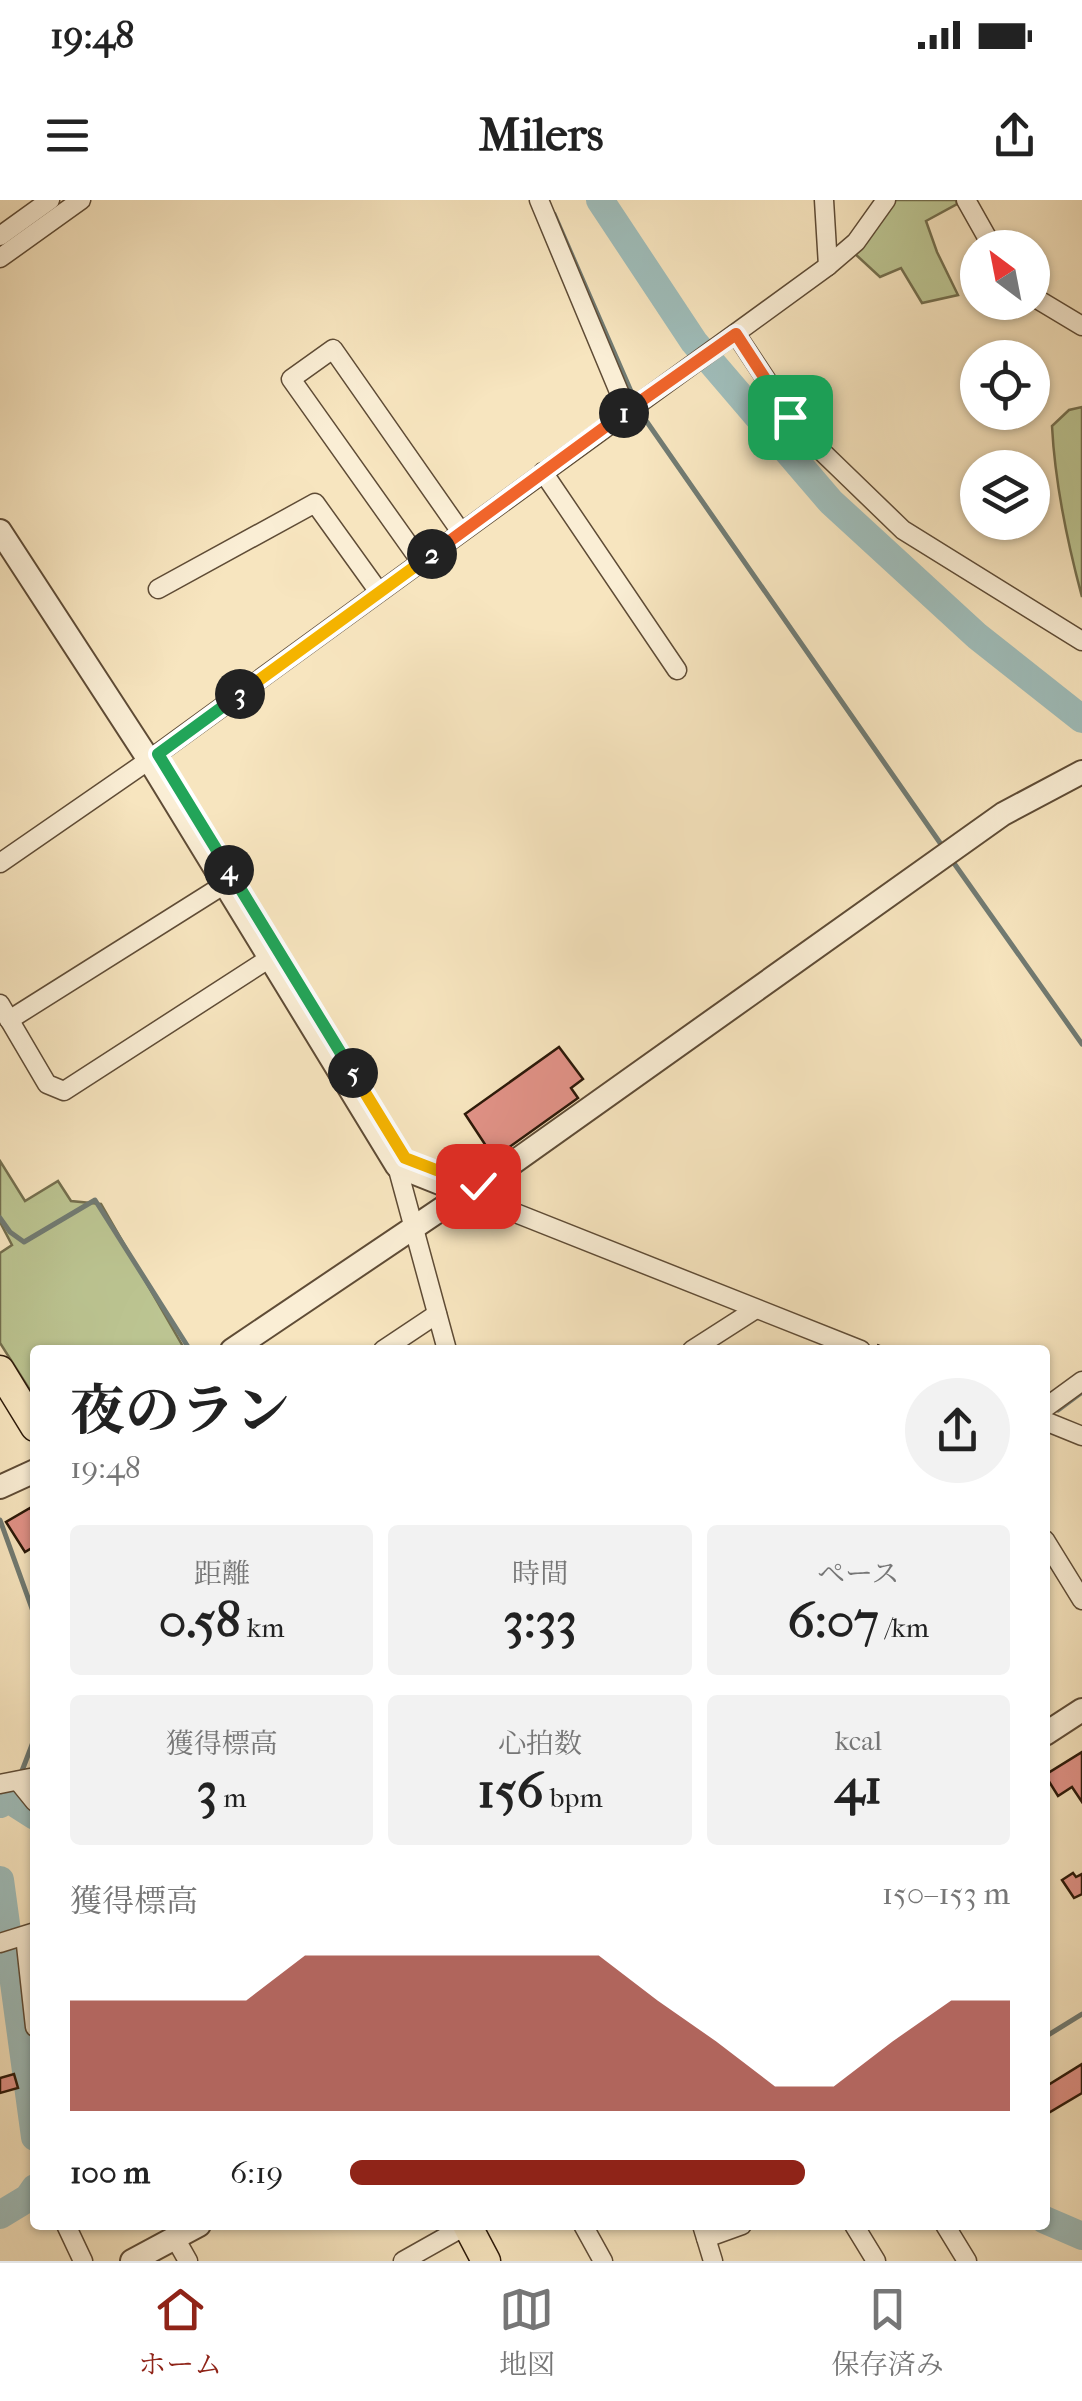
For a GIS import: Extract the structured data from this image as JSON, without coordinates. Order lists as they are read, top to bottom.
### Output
{
  "north": "top left",
  "page": {
    "status": "19:48",
    "header": "Milers",
    "pins": [
      "1",
      "2",
      "3",
      "4",
      "5"
    ],
    "heading": ["夜のラン", "19:48"],
    "stats": [
      ["距離", "0.58 km"],
      ["時間", "3:33"],
      ["ペース", "6:07 /km"],
      ["獲得標高", "3 m"],
      ["心拍数", "156 bpm"],
      ["kcal", "41"]
    ],
    "chart": ["獲得標高", "150–153 m"],
    "list": [
      {
        "name": "100 m",
        "note": "6:19"
      }
    ],
    "tabs": ["ホーム", "地図", "保存済み"]
  }
}
